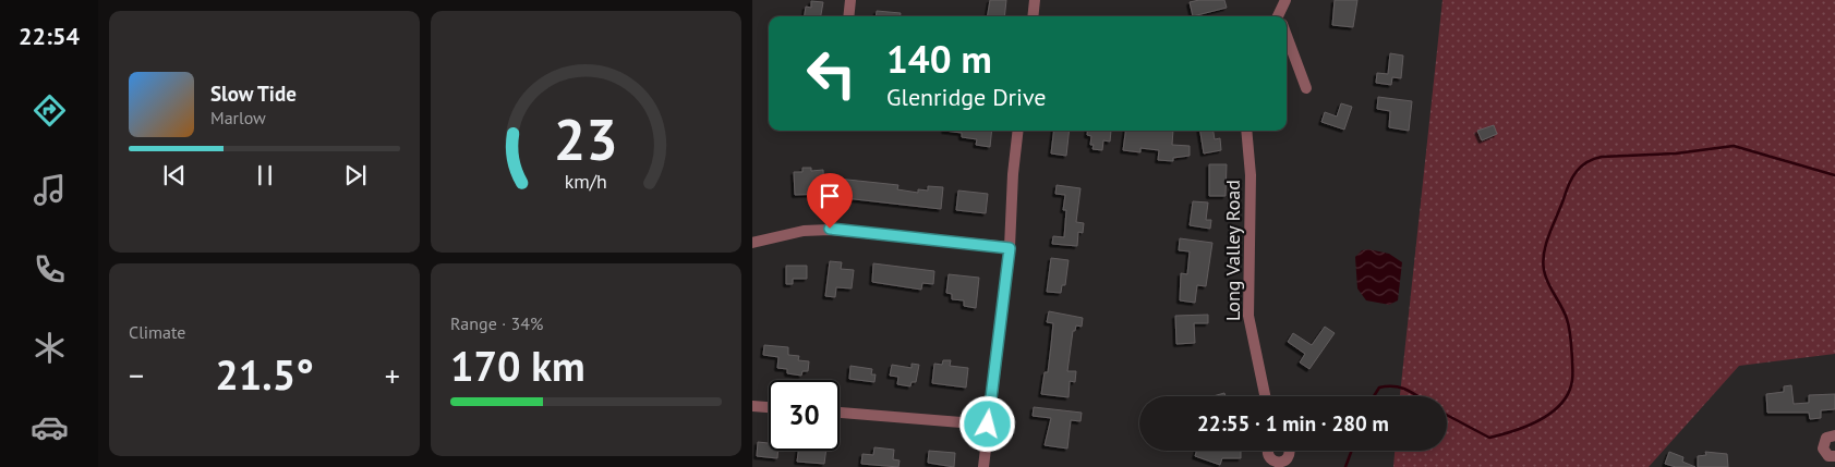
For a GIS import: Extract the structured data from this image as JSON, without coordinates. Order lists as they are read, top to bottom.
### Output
{
  "streets": {
    "street": ["Long Valley Road"]
  },
  "page": {
    "tabs": "22:54",
    "turn": ["140 m", "Glenridge Drive"],
    "song": ["Slow Tide", "Marlow"],
    "tile": [
      "Climate",
      ["Range · 34%", "170 km"]
    ],
    "heat": ["−", "21.5°", "+"],
    "limit": "30",
    "trip": "22:55 · 1 min · 280 m",
    "gauge": ["23", "km/h"]
  }
}
